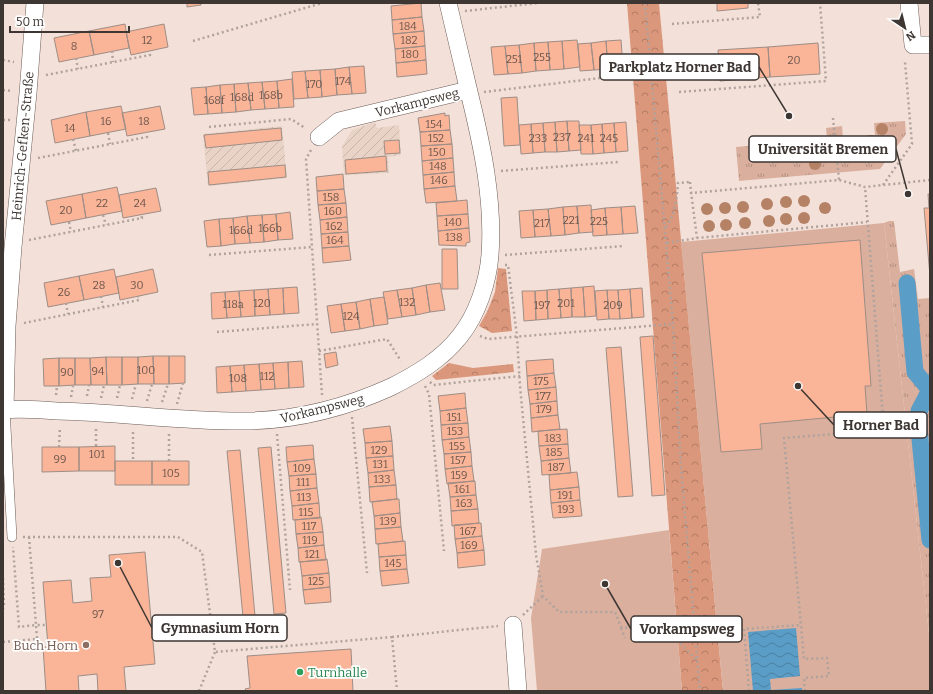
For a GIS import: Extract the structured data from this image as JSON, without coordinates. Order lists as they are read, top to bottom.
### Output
{
  "streets": {
    "street": ["Vorkampsweg", "Heinrich-Gefken-Straße"]
  },
  "crossings": [
    ["Vorkampsweg", "Heinrich-Gefken-Straße"]
  ],
  "places": [
    "Parkplatz Horner Bad",
    "Universität Bremen",
    "Horner Bad",
    "Gymnasium Horn",
    "Vorkampsweg",
    "Buch Horn",
    "Turnhalle"
  ],
  "house_numbers": [
    "184",
    "12",
    "182",
    "8",
    "180",
    "255",
    "251",
    "20",
    "174",
    "170",
    "168b",
    "168d",
    "168f",
    "16",
    "18",
    "154",
    "14",
    "237",
    "152",
    "233",
    "241",
    "245",
    "150",
    "148",
    "146",
    "158",
    "22",
    "24",
    "20",
    "160",
    "221",
    "225",
    "140",
    "217",
    "162",
    "166b",
    "166d",
    "138",
    "164",
    "28",
    "30",
    "26",
    "132",
    "120",
    "201",
    "118a",
    "197",
    "209",
    "124",
    "100",
    "94",
    "90",
    "112",
    "108",
    "175",
    "177",
    "179",
    "151",
    "153",
    "183",
    "155",
    "129",
    "185",
    "101",
    "99",
    "157",
    "131",
    "187",
    "109",
    "105",
    "159",
    "133",
    "111",
    "161",
    "191",
    "113",
    "163",
    "193",
    "115",
    "139",
    "117",
    "167",
    "119",
    "169",
    "121",
    "145",
    "125",
    "97"
  ],
  "scale_bar": "50 m",
  "north": "bottom right"
}
